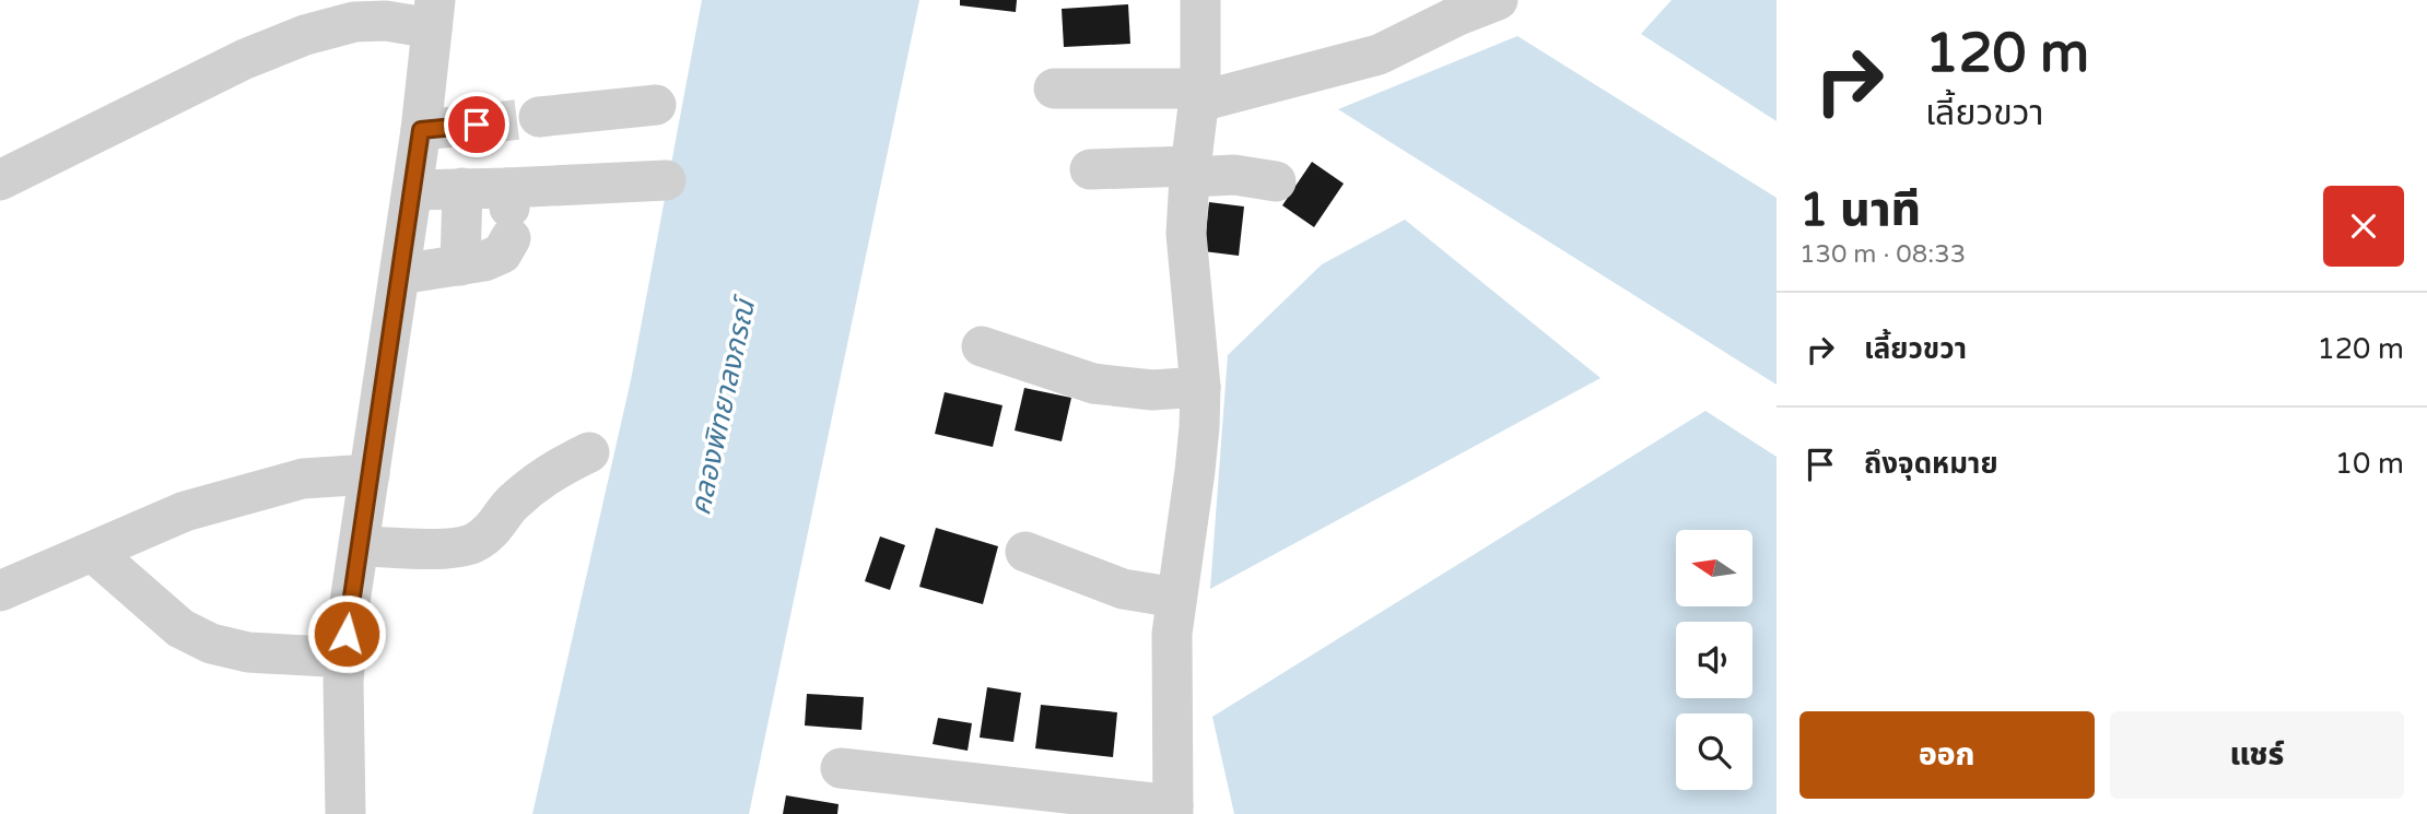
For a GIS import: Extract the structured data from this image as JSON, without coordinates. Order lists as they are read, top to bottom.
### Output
{
  "water": ["คลองพิทยาลงกรณ์"],
  "north": "left",
  "page": {
    "turn": ["120 m", "เลี้ยวขวา"],
    "heading": ["1 นาที", "130 m · 08:33"],
    "list": [
      {
        "name": "เลี้ยวขวา",
        "value": "120 m"
      },
      {
        "name": "ถึงจุดหมาย",
        "value": "10 m"
      }
    ],
    "buttons": ["ออก", "แชร์"]
  }
}
